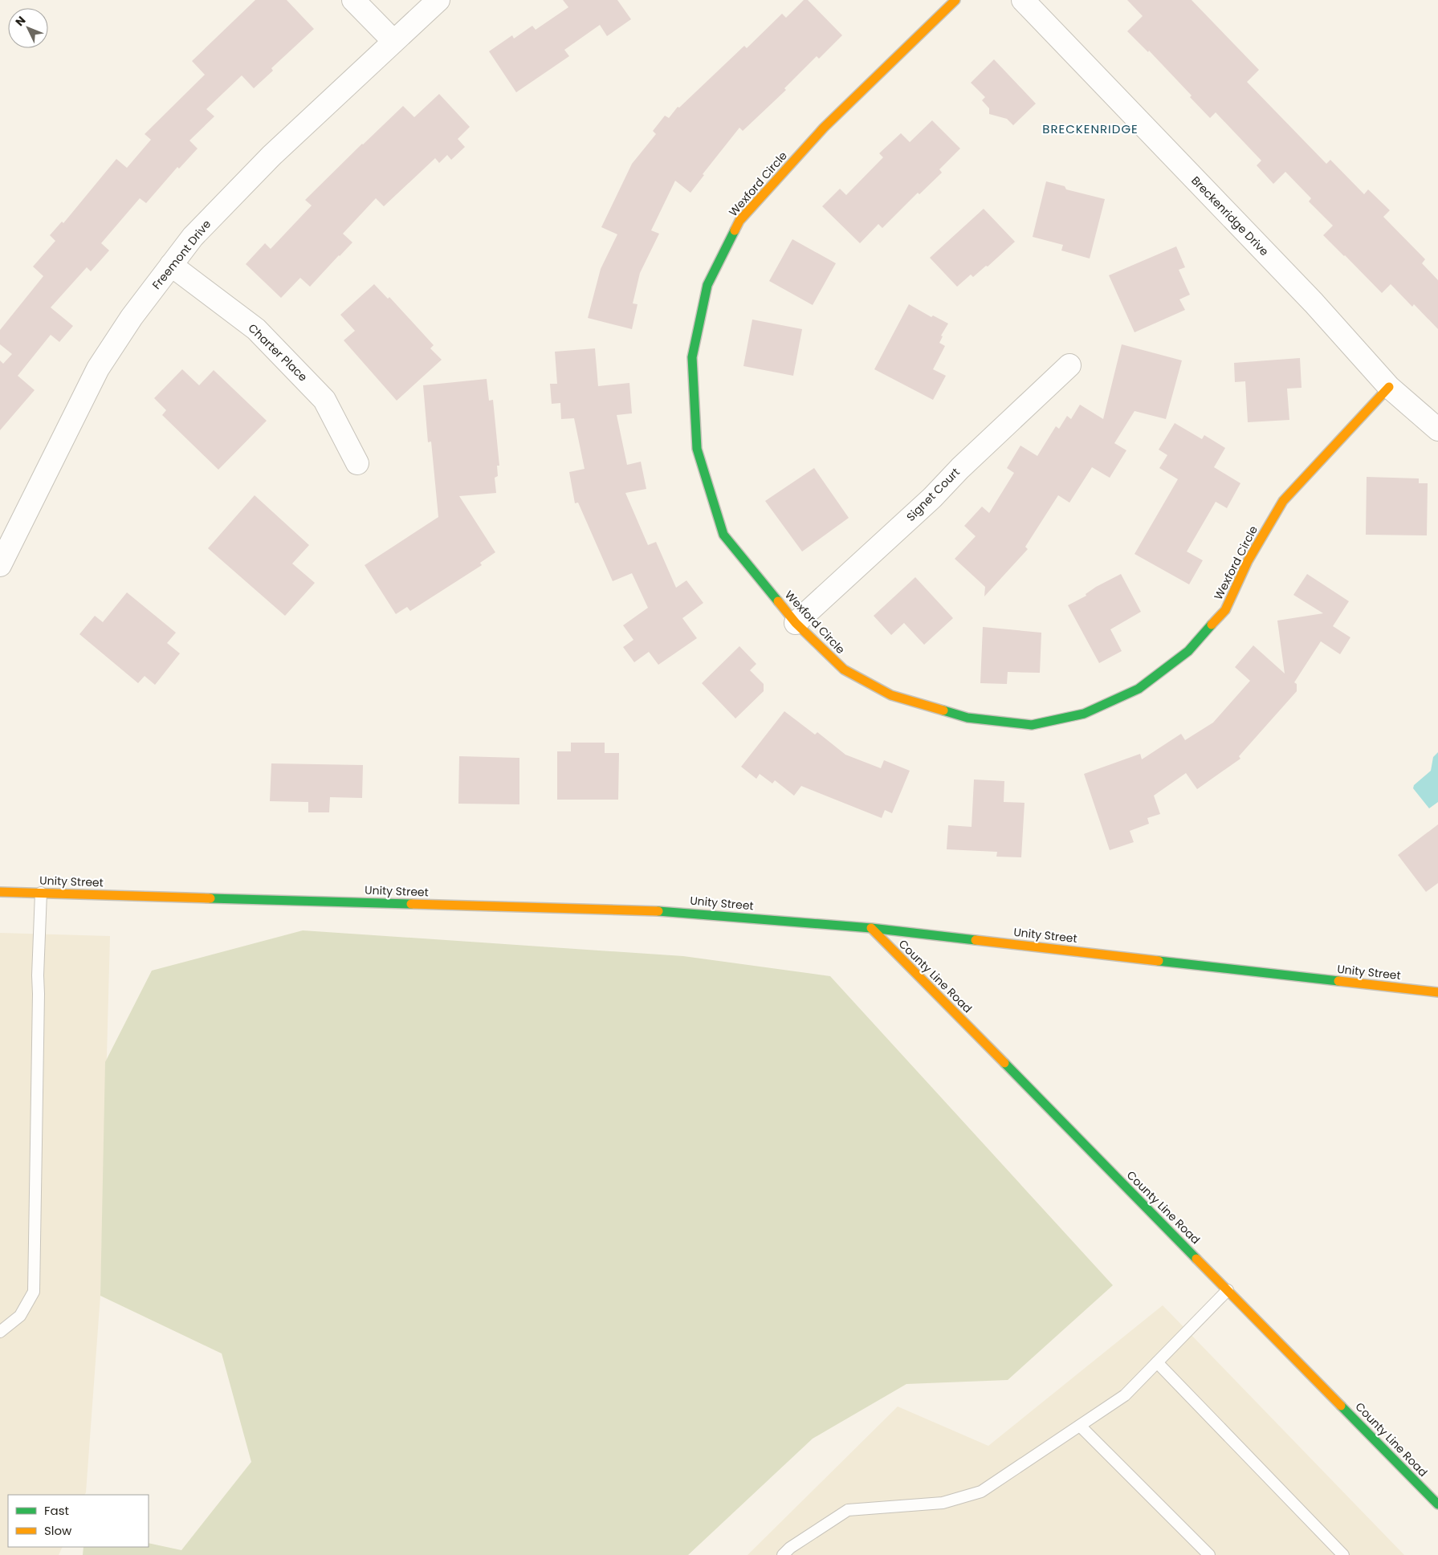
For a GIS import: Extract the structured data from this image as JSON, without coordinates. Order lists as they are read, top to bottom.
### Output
{
  "streets": {
    "street": [
      "Wexford Circle",
      "Breckenridge Drive",
      "Freemont Drive",
      "Charter Place",
      "Signet Court",
      "Unity Street",
      "County Line Road"
    ]
  },
  "crossings": [
    ["Wexford Circle", "Breckenridge Drive"],
    ["Wexford Circle", "Signet Court"],
    ["Freemont Drive", "Charter Place"],
    ["Unity Street", "County Line Road"]
  ],
  "districts": ["BRECKENRIDGE"],
  "legend": ["Fast", "Slow"],
  "north": "top left"
}
